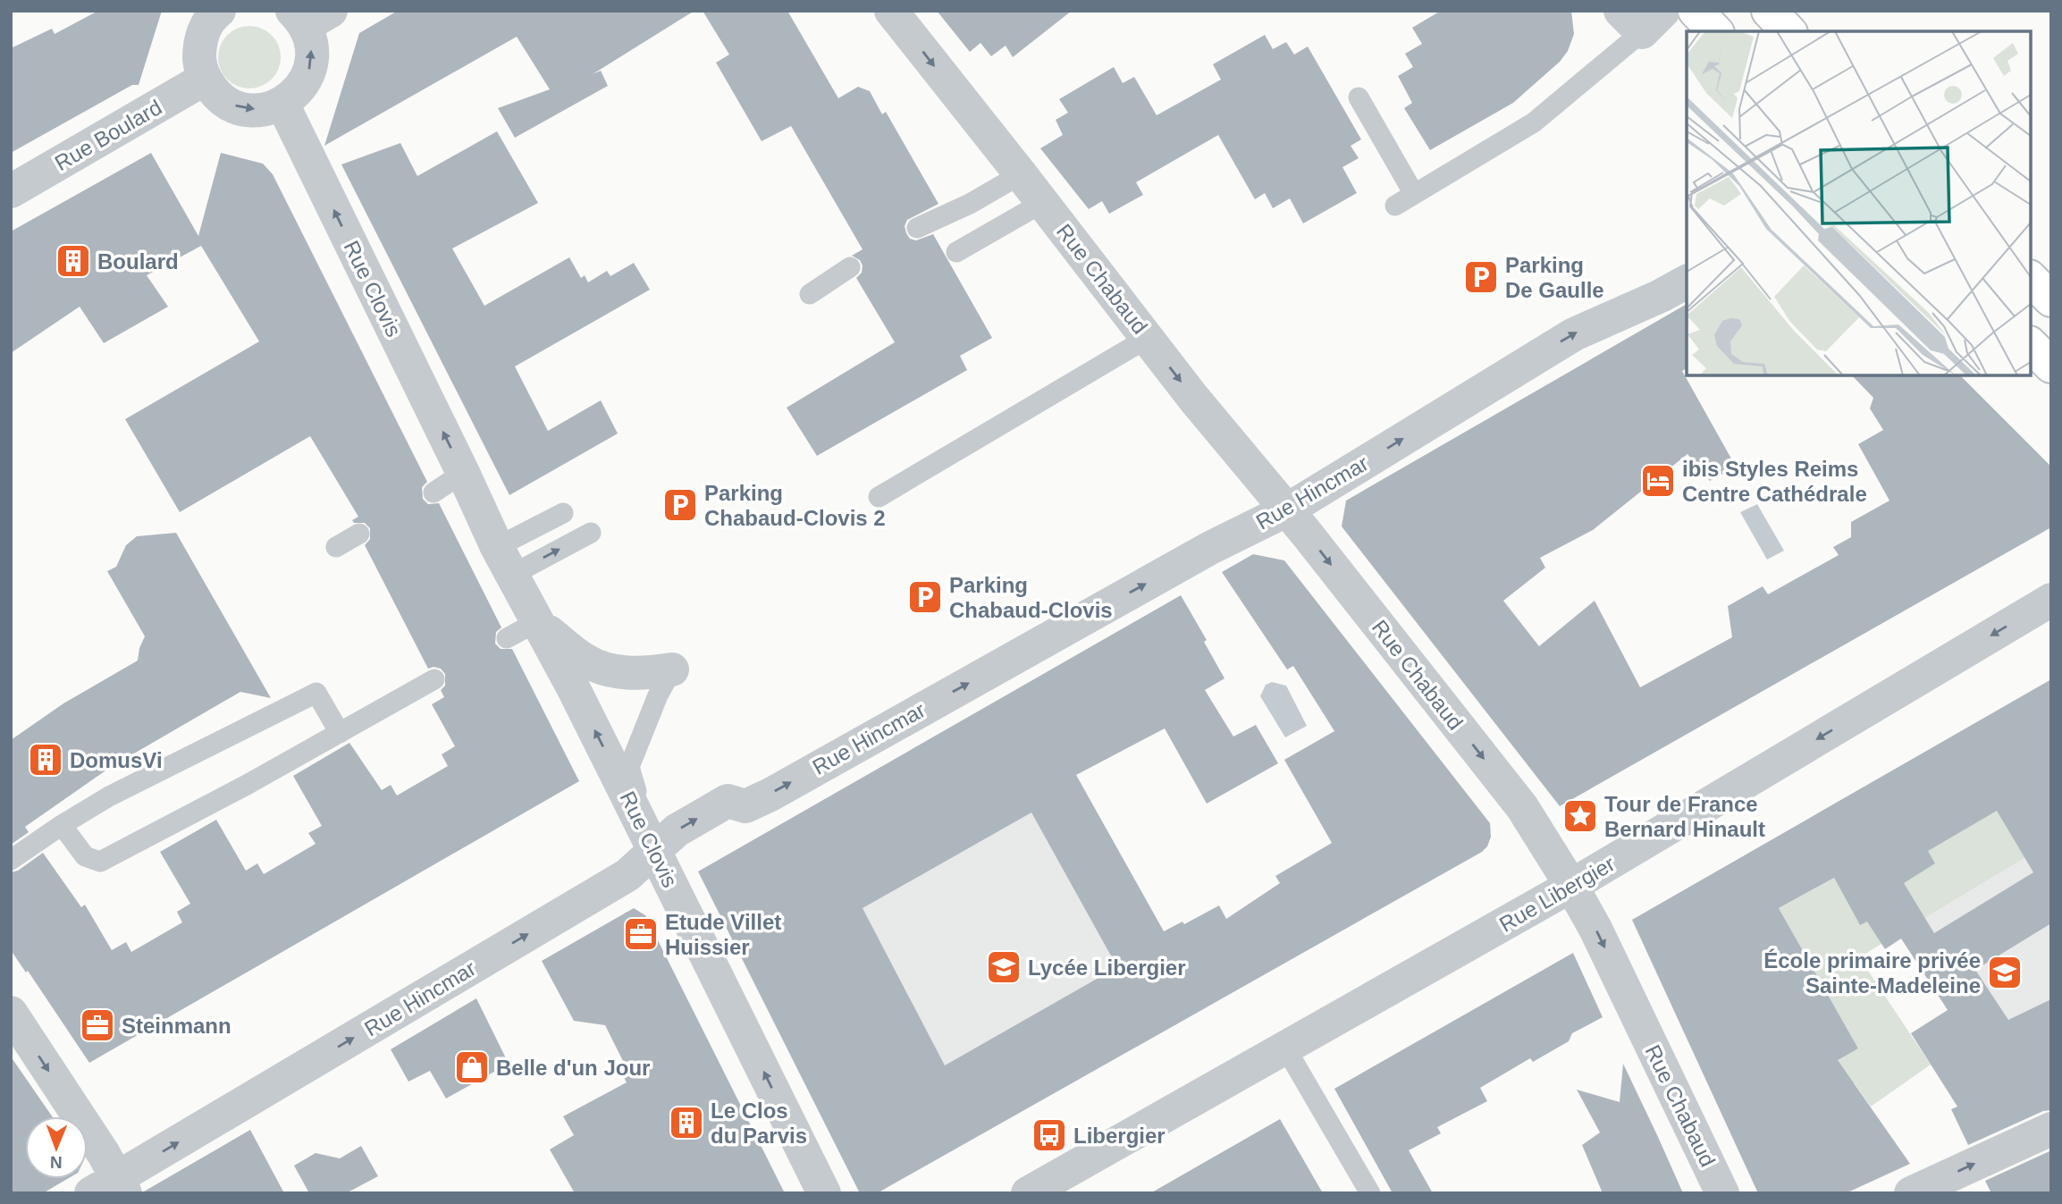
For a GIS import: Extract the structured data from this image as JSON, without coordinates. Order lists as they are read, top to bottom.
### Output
{
  "streets": {
    "street": [
      "Rue Boulard",
      "Rue Chabaud",
      "Rue Clovis",
      "Rue Hincmar",
      "Rue Libergier"
    ]
  },
  "crossings": [
    ["Rue Chabaud", "Rue Hincmar"],
    ["Rue Chabaud", "Rue Libergier"],
    ["Rue Clovis", "Rue Hincmar"]
  ],
  "one_way": [
    "Rue Chabaud",
    "Rue Clovis",
    "Rue Hincmar",
    "Rue Libergier"
  ],
  "places": {
    "building": ["Boulard", "DomusVi", "Le Clos du Parvis"],
    "parking": ["Parking De Gaulle", "Parking Chabaud-Clovis 2", "Parking Chabaud-Clovis"],
    "hotel": ["ibis Styles Reims Centre Cathédrale"],
    "place": ["Tour de France Bernard Hinault"],
    "office": ["Etude Villet Huissier", "Steinmann"],
    "school or university": ["Lycée Libergier", "École primaire privée Sainte-Madeleine"],
    "shop": ["Belle d'un Jour"],
    "bus stop": ["Libergier"]
  },
  "north": "bottom"
}
